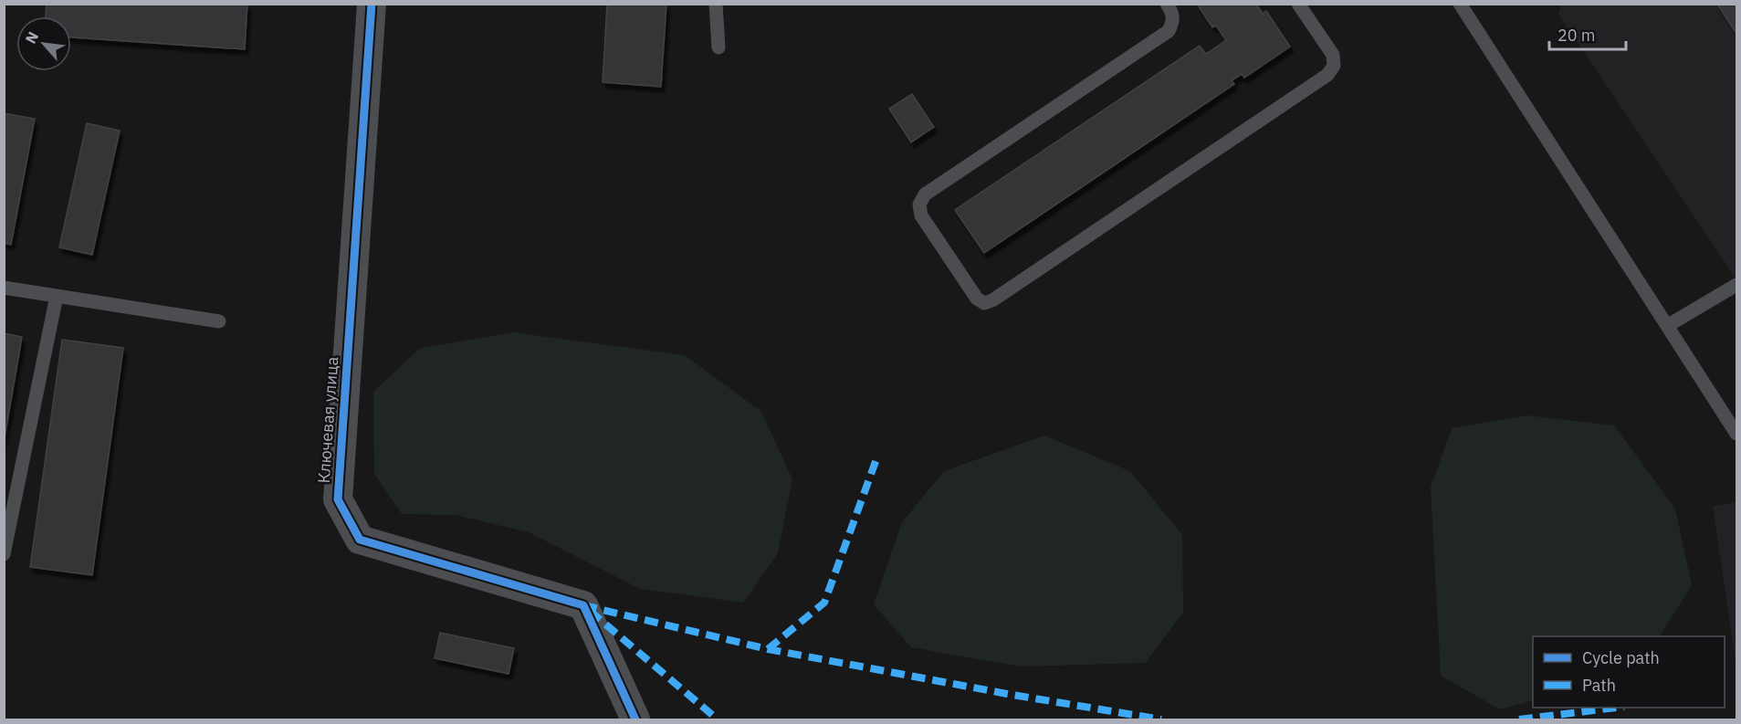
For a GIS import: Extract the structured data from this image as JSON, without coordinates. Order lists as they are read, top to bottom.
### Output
{
  "streets": {
    "street": ["Ключевая улица"]
  },
  "legend": ["Cycle path", "Path"],
  "scale_bar": "20 m",
  "north": "top left"
}
